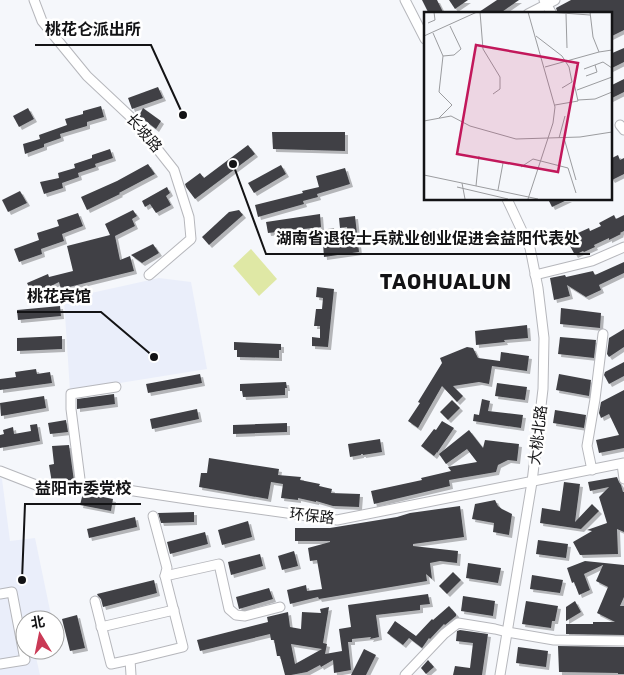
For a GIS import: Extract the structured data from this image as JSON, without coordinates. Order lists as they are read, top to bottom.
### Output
{
  "streets": {
    "street": ["长坡路", "大桃北路", "环保路"]
  },
  "crossings": [
    ["大桃北路", "环保路"]
  ],
  "districts": ["TAOHUALUN"],
  "places": [
    "桃花仑派出所",
    "湖南省退役士兵就业创业促进会益阳代表处",
    "桃花宾馆",
    "益阳市委党校"
  ],
  "north": "top"
}
